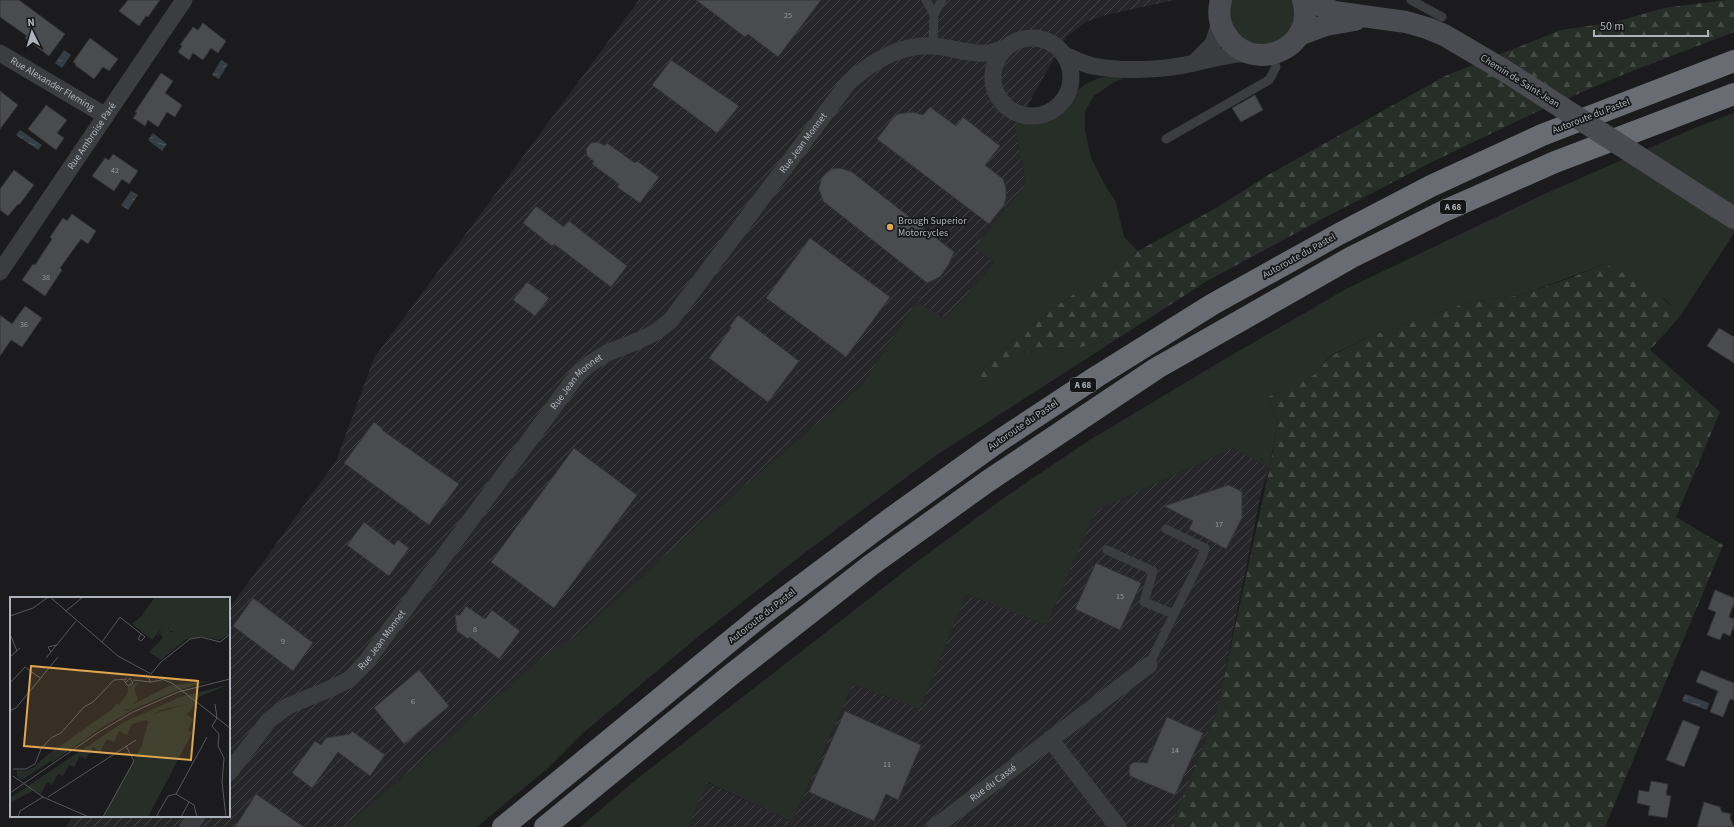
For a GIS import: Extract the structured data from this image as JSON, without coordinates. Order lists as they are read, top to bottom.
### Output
{
  "streets": {
    "highway": ["Autoroute du Pastel", "A 68"],
    "street": [
      "Chemin de Saint-Jean",
      "Rue Alexander Fleming",
      "Rue Ambroise Paré",
      "Rue Jean Monnet",
      "Rue du Cassé"
    ]
  },
  "crossings": [
    ["Rue Alexander Fleming", "Rue Ambroise Paré"]
  ],
  "places": ["Brough Superior Motorcycles"],
  "house_numbers": [
    "25",
    "42",
    "38",
    "36",
    "17",
    "15",
    "8",
    "9",
    "6",
    "14",
    "11"
  ],
  "scale_bar": "50 m",
  "north": "top"
}
